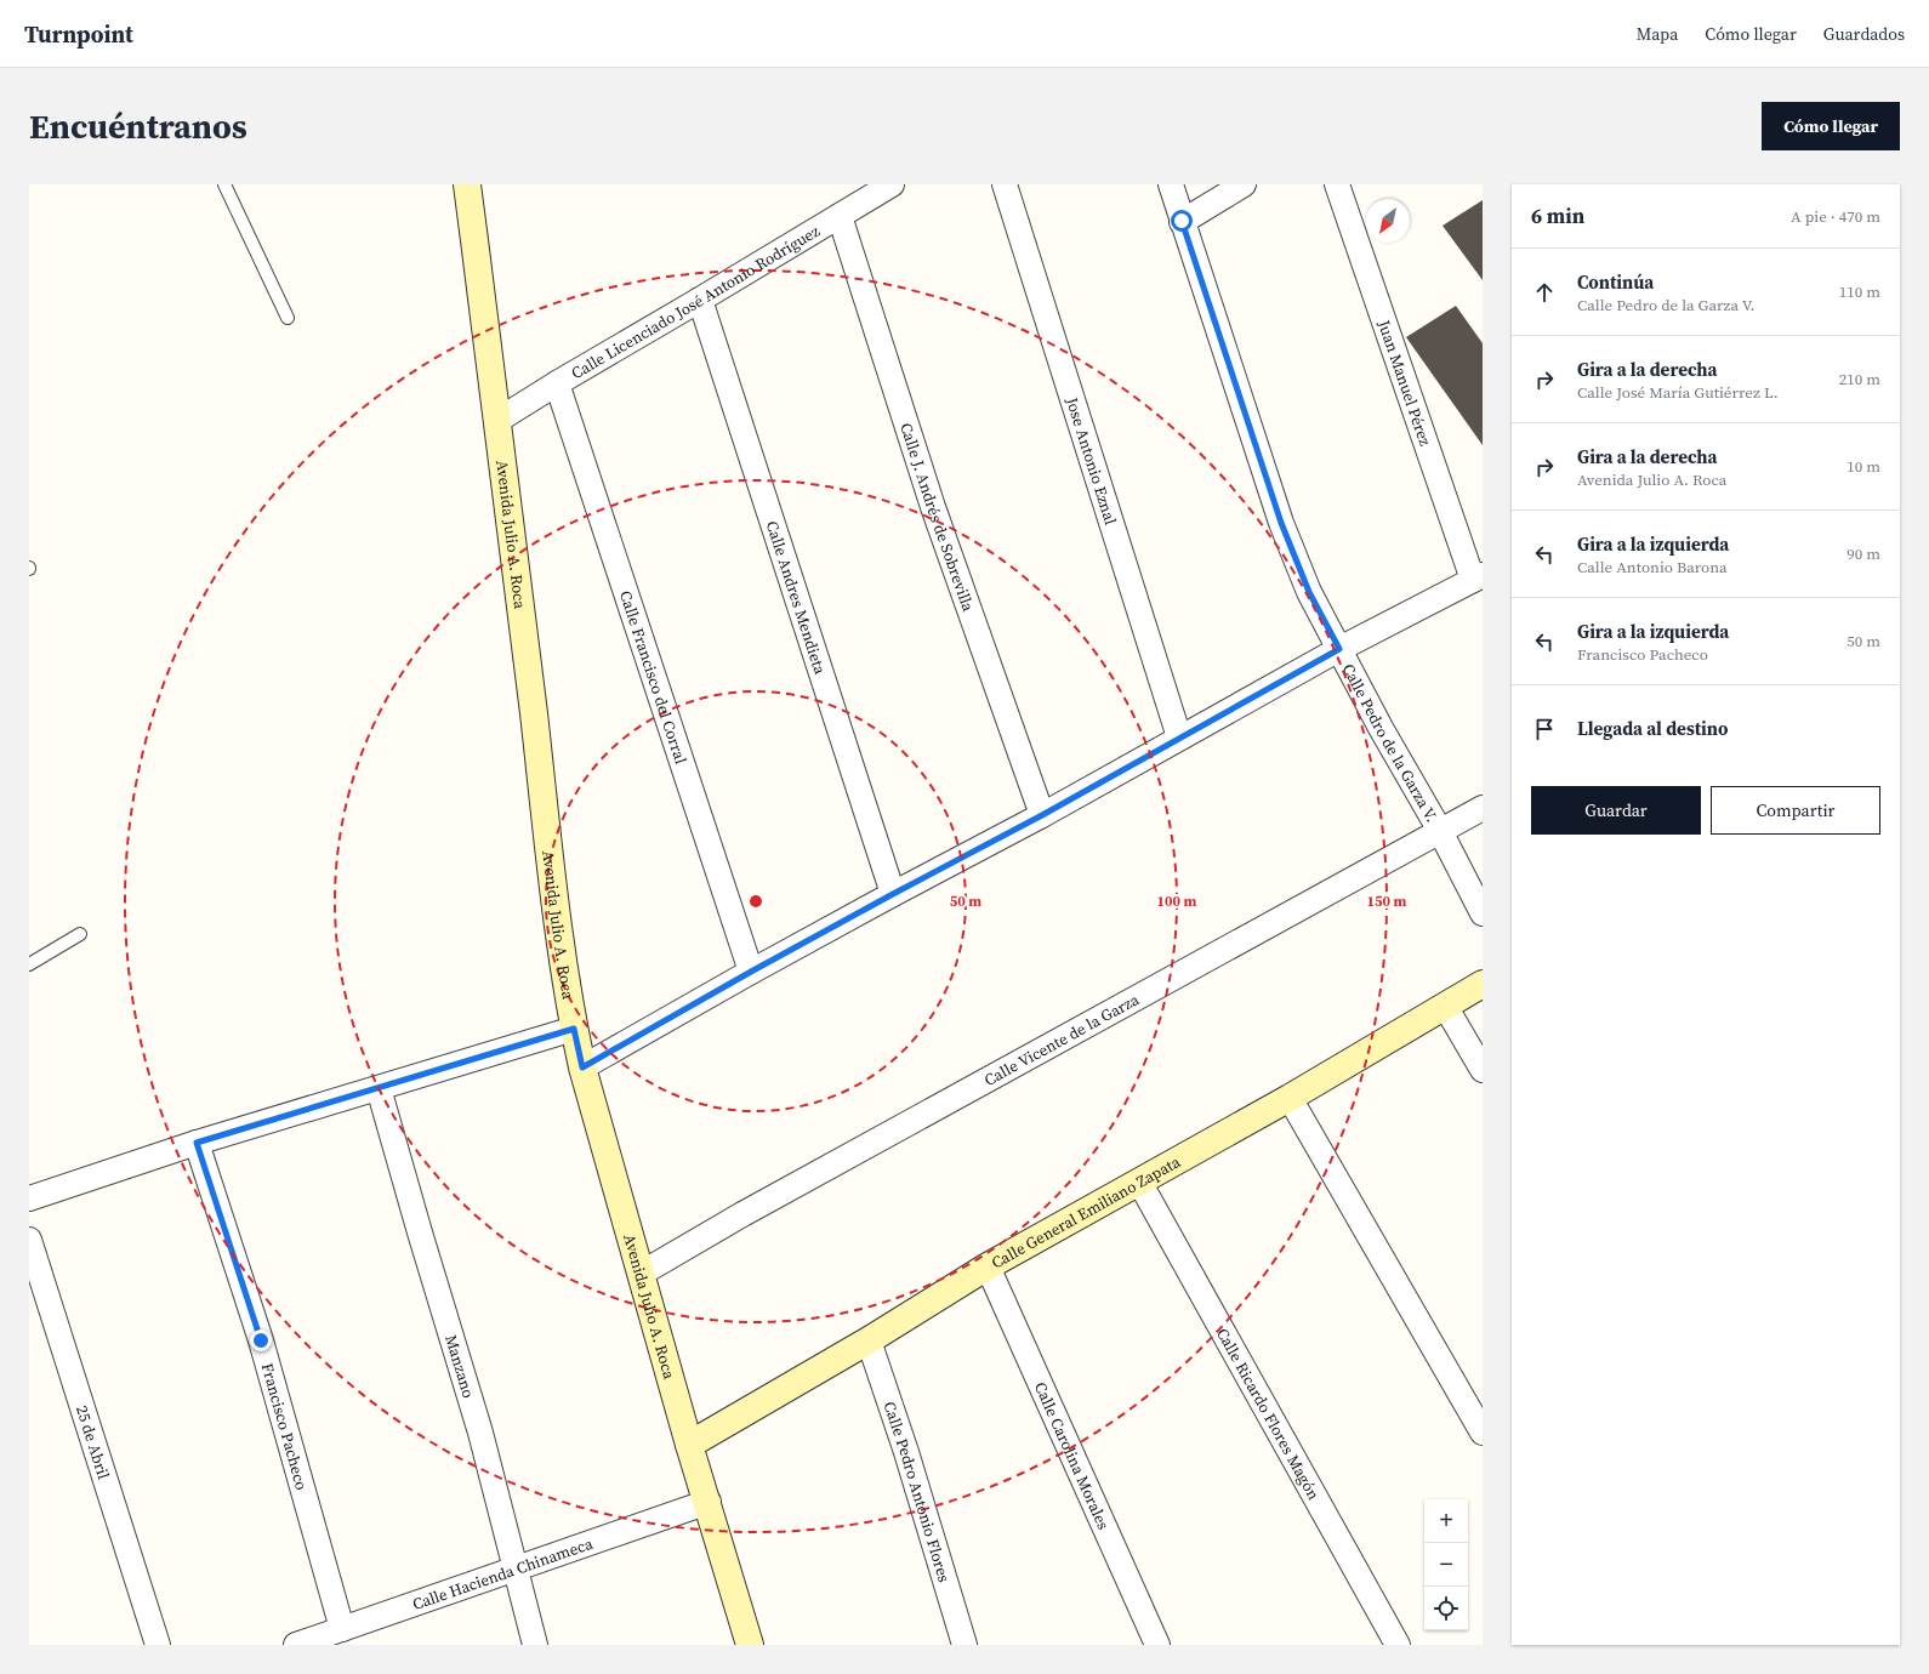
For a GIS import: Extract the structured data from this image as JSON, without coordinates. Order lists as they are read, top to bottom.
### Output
{
  "streets": {
    "street": [
      "Calle Licenciado José Antonio Rodríguez",
      "Juan Manuel Pérez",
      "Jose Antonio Eznal",
      "Calle J. Andrés de Sobrevilla",
      "Avenida Julio A. Roca",
      "Calle Andres Mendieta",
      "Calle Francisco del Corral",
      "Calle Pedro de la Garza V.",
      "Calle Vicente de la Garza",
      "Calle General Emiliano Zapata",
      "Manzano",
      "Calle Ricardo Flores Magón",
      "Francisco Pacheco",
      "25 de Abril",
      "Calle Carolina Morales",
      "Calle Pedro Antonio Flores",
      "Calle Hacienda Chinameca"
    ]
  },
  "crossings": [
    ["Calle Licenciado José Antonio Rodríguez", "Calle J. Andrés de Sobrevilla"],
    ["Calle Licenciado José Antonio Rodríguez", "Avenida Julio A. Roca"],
    ["Calle Licenciado José Antonio Rodríguez", "Calle Andres Mendieta"],
    ["Calle Licenciado José Antonio Rodríguez", "Calle Francisco del Corral"],
    ["Avenida Julio A. Roca", "Calle Vicente de la Garza"],
    ["Avenida Julio A. Roca", "Calle General Emiliano Zapata"],
    ["Avenida Julio A. Roca", "Calle Hacienda Chinameca"],
    ["Calle Pedro de la Garza V.", "Calle Vicente de la Garza"],
    ["Calle General Emiliano Zapata", "Calle Ricardo Flores Magón"],
    ["Calle General Emiliano Zapata", "Calle Carolina Morales"],
    ["Calle General Emiliano Zapata", "Calle Pedro Antonio Flores"],
    ["Manzano", "Calle Hacienda Chinameca"],
    ["Francisco Pacheco", "Calle Hacienda Chinameca"]
  ],
  "north": "bottom left",
  "page": {
    "header": "Turnpoint",
    "nav": ["Mapa", "Cómo llegar", "Guardados"],
    "buttons": [
      "Cómo llegar",
      ["Guardar", "Compartir"]
    ],
    "title": "Encuéntranos",
    "heading": ["6 min", "A pie · 470 m"],
    "list": [
      ["Continúa", "Calle Pedro de la Garza V.", "110 m"],
      ["Gira a la derecha", "Calle José María Gutiérrez L.", "210 m"],
      ["Gira a la derecha", "Avenida Julio A. Roca", "10 m"],
      ["Gira a la izquierda", "Calle Antonio Barona", "90 m"],
      ["Gira a la izquierda", "Francisco Pacheco", "50 m"],
      "Llegada al destino"
    ],
    "map_buttons": ["+", "−"]
  },
  "rings": ["50 m", "100 m", "150 m"]
}
